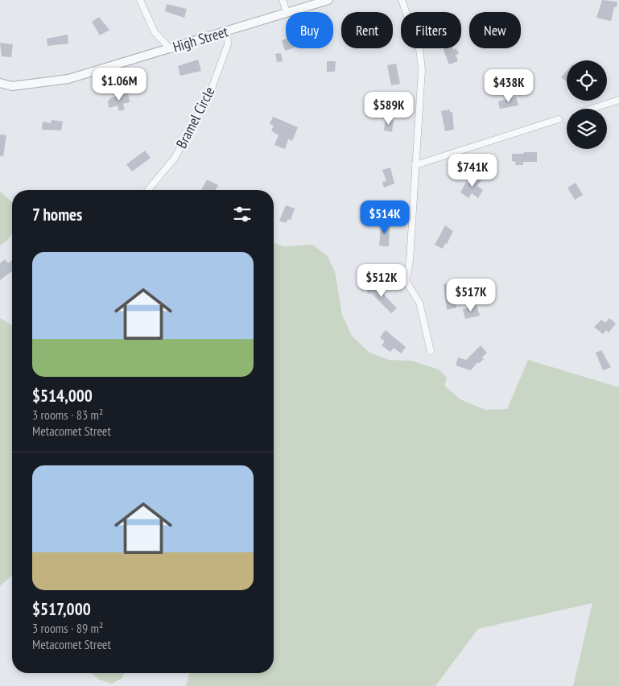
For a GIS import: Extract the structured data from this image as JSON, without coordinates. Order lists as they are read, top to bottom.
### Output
{
  "streets": {
    "street": ["High Street", "Bramel Circle"]
  },
  "crossings": [
    ["High Street", "Bramel Circle"]
  ],
  "page": {
    "chip": [
      "Buy",
      "Rent",
      "Filters",
      "New"
    ],
    "price": [
      "$1.06M",
      "$438K",
      "$589K",
      "$741K",
      "$514K",
      "$512K",
      "$517K"
    ],
    "heading": "7 homes",
    "list": [
      {
        "name": "$514,000",
        "note": "3 rooms · 83 m² · Metacomet Street"
      },
      {
        "name": "$517,000",
        "note": "3 rooms · 89 m² · Metacomet Street"
      }
    ]
  }
}
